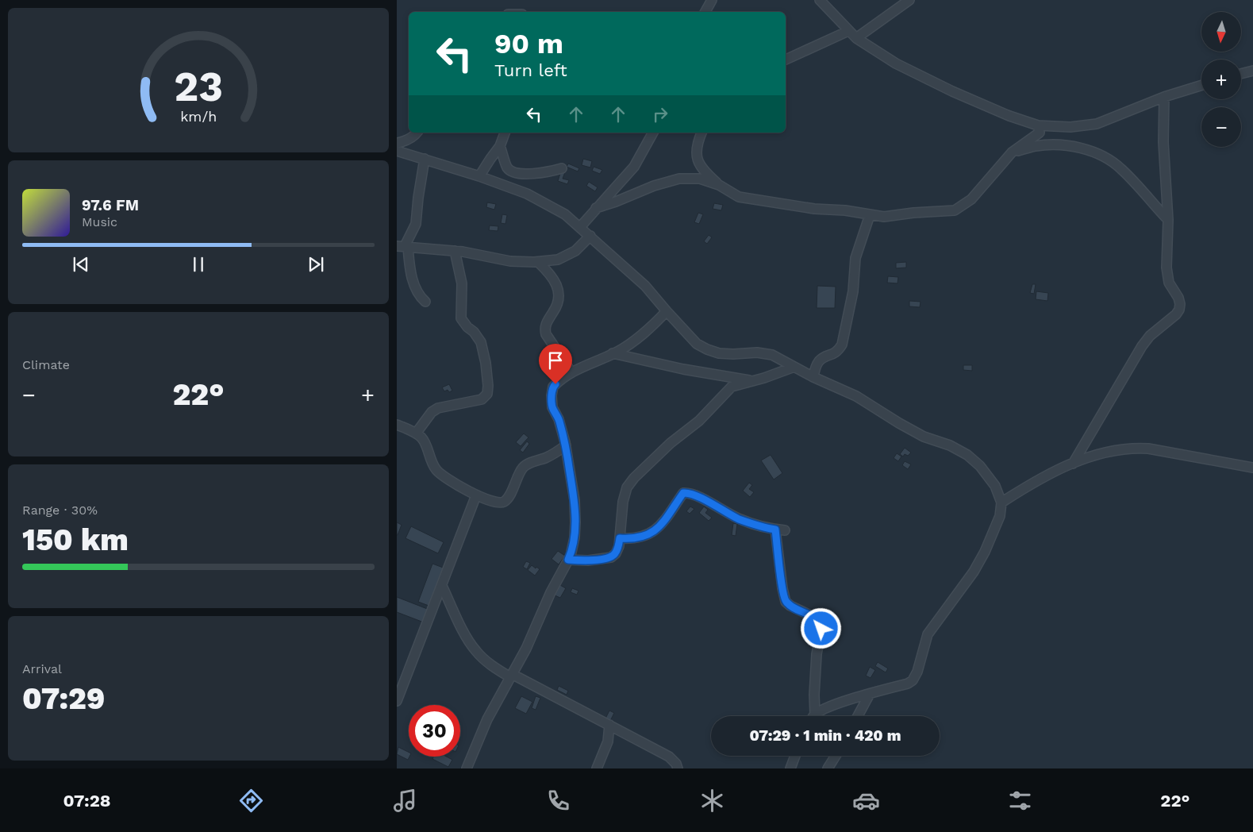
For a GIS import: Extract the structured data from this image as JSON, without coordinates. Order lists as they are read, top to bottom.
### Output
{
  "north": "bottom",
  "page": {
    "map_buttons": ["+", "−"],
    "turn": ["90 m", "Turn left"],
    "song": ["97.6 FM", "Music"],
    "tile": [
      "Climate",
      ["Range · 30%", "150 km"],
      ["Arrival", "07:29"]
    ],
    "heat": ["−", "22°", "+"],
    "limit": "30",
    "trip": "07:29 · 1 min · 420 m",
    "tabs": ["07:28", "22°"],
    "gauge": ["23", "km/h"]
  }
}
